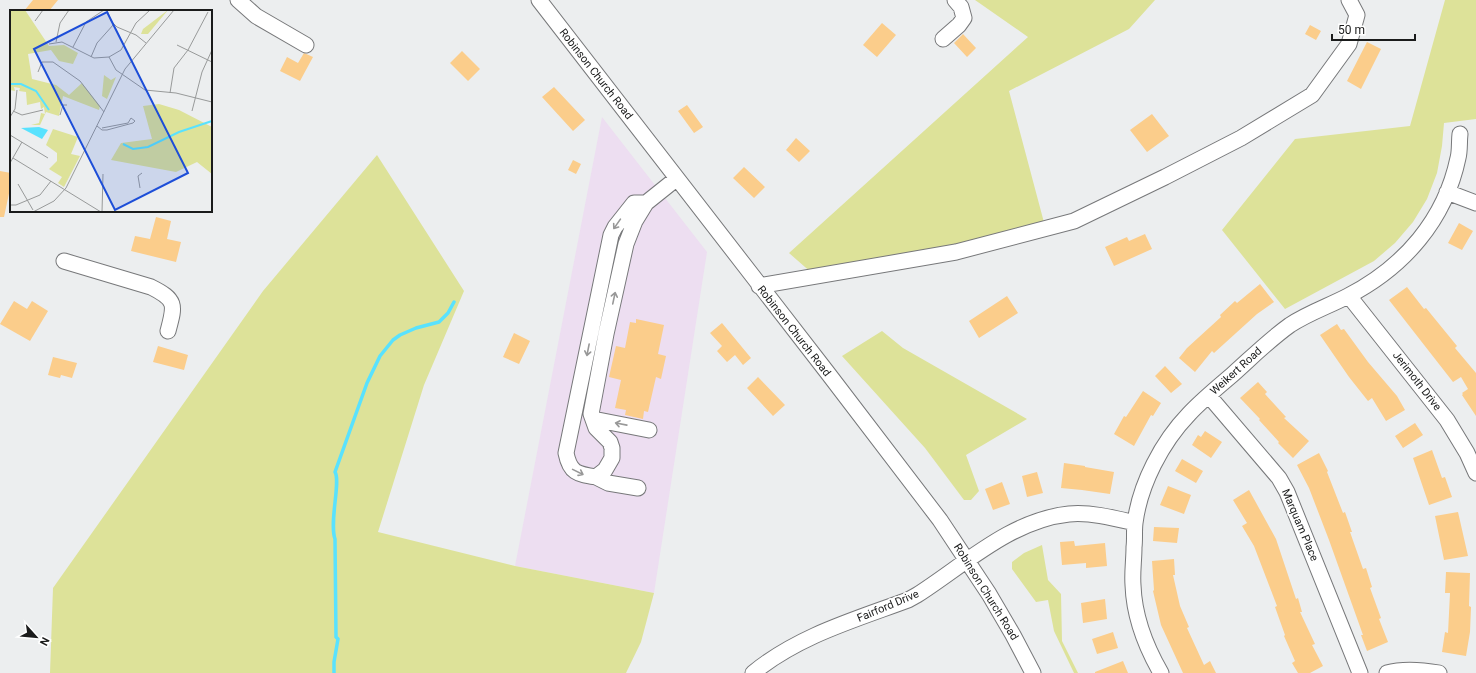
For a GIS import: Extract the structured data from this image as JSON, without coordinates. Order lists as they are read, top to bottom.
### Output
{
  "streets": {
    "street": [
      "Robinson Church Road",
      "Weikert Road",
      "Jerimoth Drive",
      "Marquam Place",
      "Fairford Drive"
    ]
  },
  "crossings": [
    ["Robinson Church Road", "Fairford Drive"],
    ["Weikert Road", "Jerimoth Drive"],
    ["Weikert Road", "Marquam Place"],
    ["Weikert Road", "Fairford Drive"]
  ],
  "scale_bar": "50 m",
  "north": "bottom right"
}
